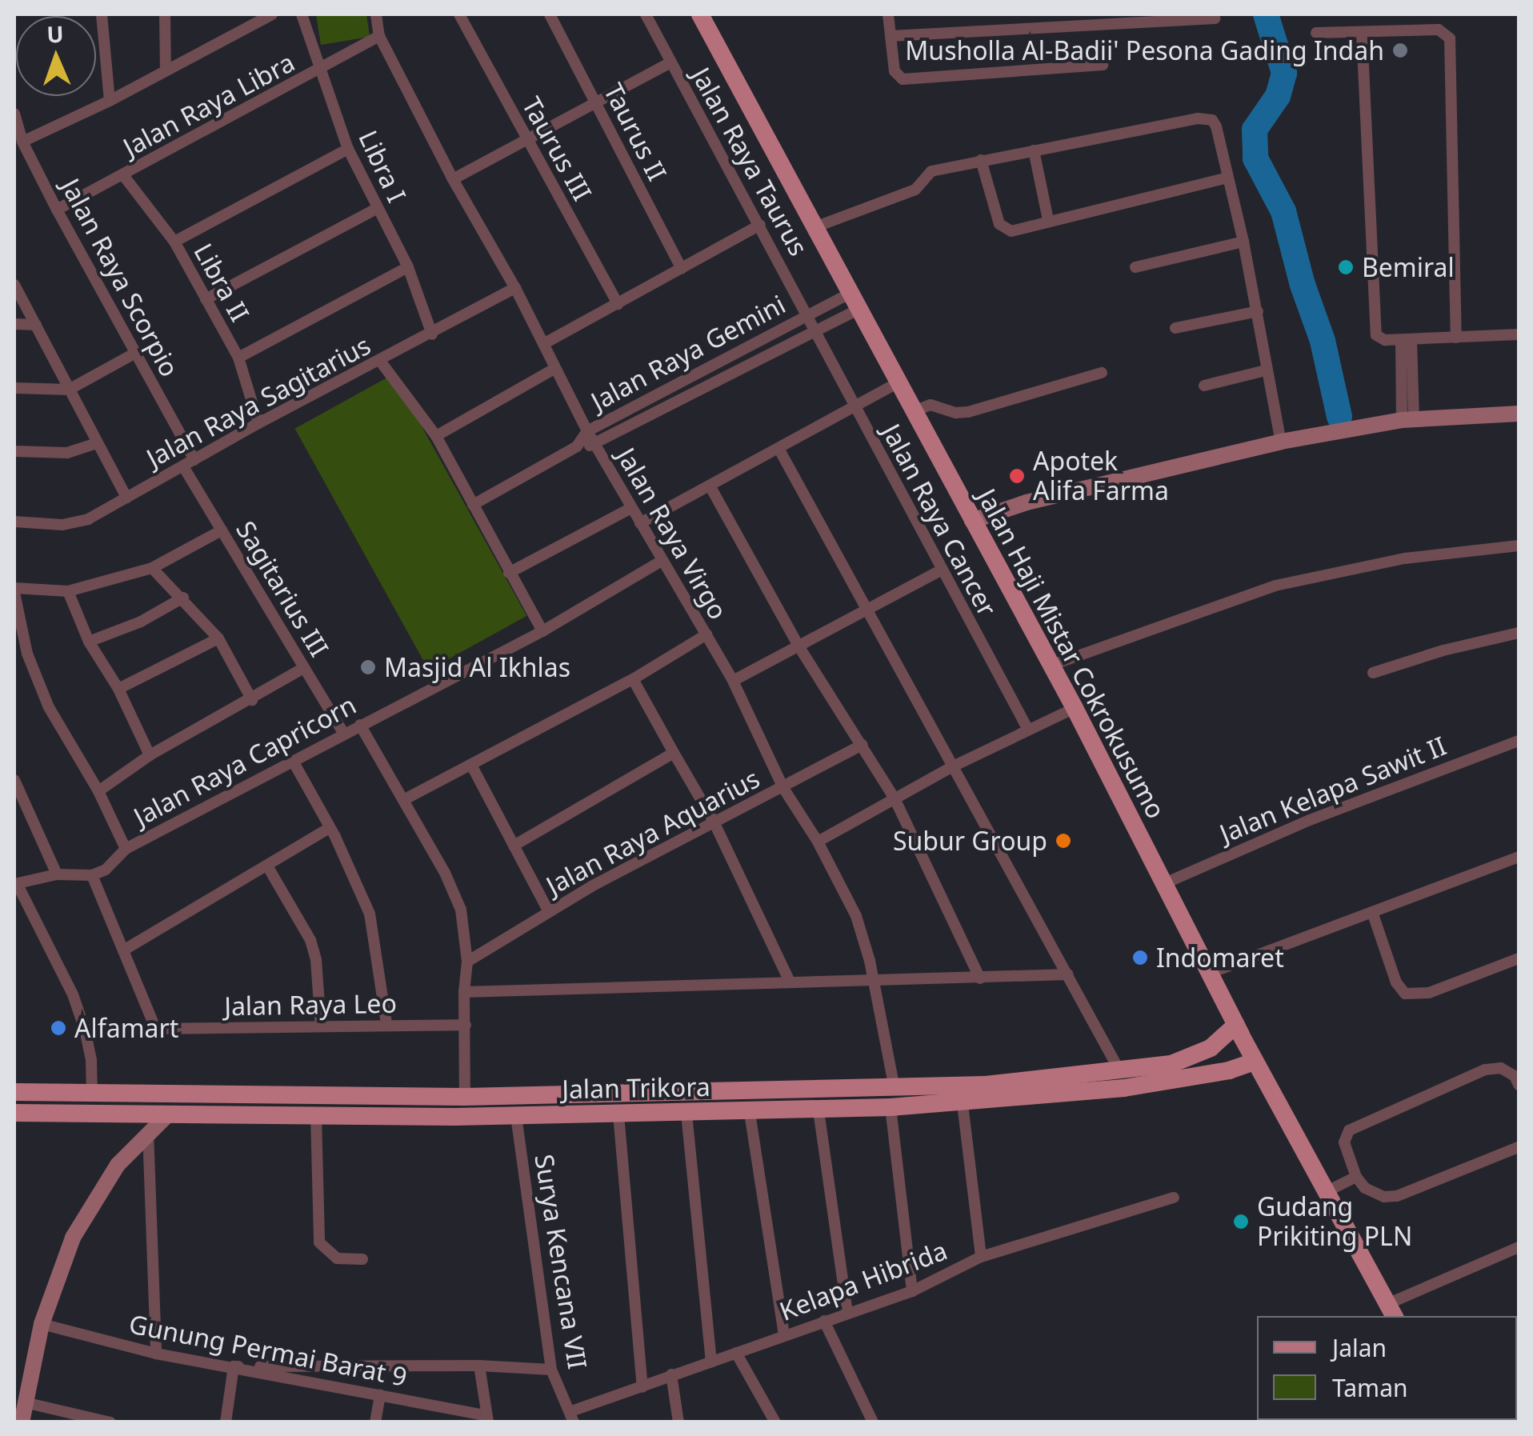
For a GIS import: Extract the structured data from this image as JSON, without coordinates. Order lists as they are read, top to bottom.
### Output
{
  "streets": {
    "main road": ["Jalan Haji Mistar Cokrokusumo", "Jalan Trikora"],
    "street": [
      "Jalan Raya Libra",
      "Taurus II",
      "Taurus III",
      "Jalan Raya Taurus",
      "Libra I",
      "Jalan Raya Scorpio",
      "Libra II",
      "Jalan Raya Gemini",
      "Jalan Raya Sagitarius",
      "Jalan Raya Cancer",
      "Jalan Raya Virgo",
      "Sagitarius III",
      "Jalan Raya Capricorn",
      "Jalan Kelapa Sawit II",
      "Jalan Raya Aquarius",
      "Jalan Raya Leo",
      "Surya Kencana VII",
      "Kelapa Hibrida",
      "Gunung Permai Barat 9"
    ]
  },
  "crossings": [
    ["Jalan Raya Libra", "Libra I"],
    ["Jalan Raya Libra", "Jalan Raya Scorpio"],
    ["Jalan Raya Libra", "Libra II"],
    ["Jalan Raya Libra", "Jalan Raya Virgo"],
    ["Jalan Raya Taurus", "Jalan Raya Gemini"],
    ["Jalan Raya Taurus", "Jalan Raya Cancer"],
    ["Libra I", "Jalan Raya Sagitarius"],
    ["Jalan Raya Scorpio", "Jalan Raya Sagitarius"],
    ["Libra II", "Jalan Raya Sagitarius"],
    ["Jalan Raya Gemini", "Jalan Raya Cancer"],
    ["Jalan Raya Gemini", "Jalan Raya Virgo"],
    ["Jalan Raya Gemini", "Jalan Haji Mistar Cokrokusumo"],
    ["Jalan Raya Sagitarius", "Jalan Raya Virgo"],
    ["Jalan Raya Sagitarius", "Sagitarius III"],
    ["Jalan Raya Virgo", "Jalan Raya Capricorn"],
    ["Jalan Raya Virgo", "Jalan Raya Aquarius"],
    ["Jalan Raya Virgo", "Jalan Trikora"],
    ["Sagitarius III", "Jalan Raya Capricorn"],
    ["Jalan Haji Mistar Cokrokusumo", "Jalan Kelapa Sawit II"],
    ["Jalan Haji Mistar Cokrokusumo", "Jalan Trikora"],
    ["Jalan Trikora", "Surya Kencana VII"],
    ["Surya Kencana VII", "Kelapa Hibrida"]
  ],
  "places": [
    "Musholla Al-Badii' Pesona Gading Indah",
    "Bemiral",
    "Apotek Alifa Farma",
    "Masjid Al Ikhlas",
    "Subur Group",
    "Indomaret",
    "Alfamart",
    "Gudang Prikiting PLN"
  ],
  "legend": ["Jalan", "Taman"],
  "north": "top"
}
